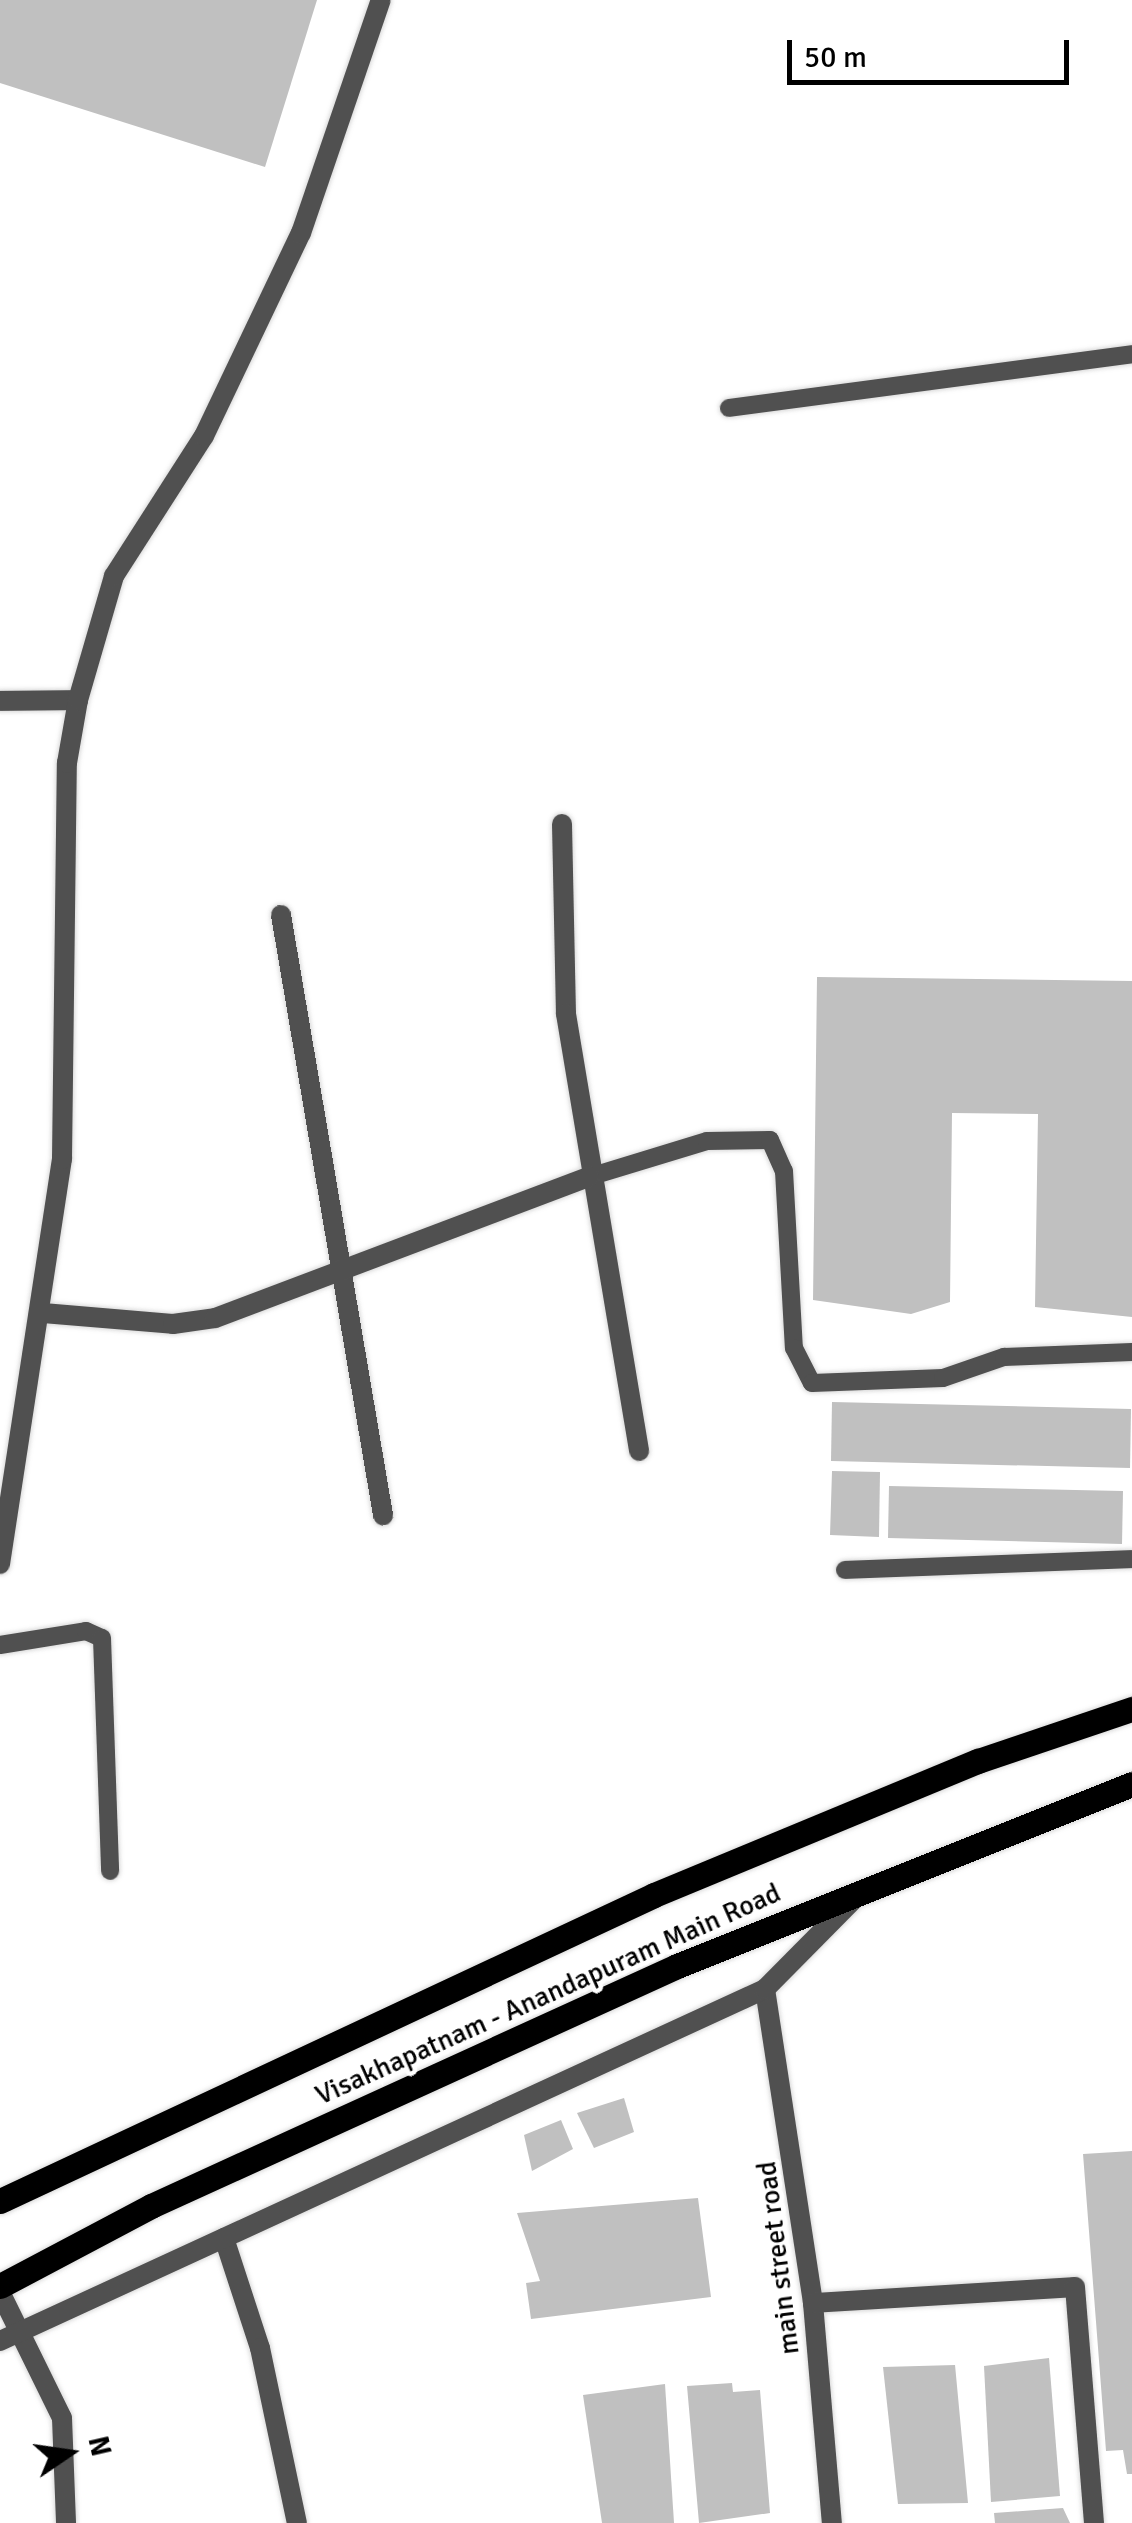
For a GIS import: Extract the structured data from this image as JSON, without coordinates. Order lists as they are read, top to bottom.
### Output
{
  "streets": {
    "main road": ["Visakhapatnam - Anandapuram Main Road"],
    "street": ["main street road"]
  },
  "scale_bar": "50 m",
  "north": "right"
}
